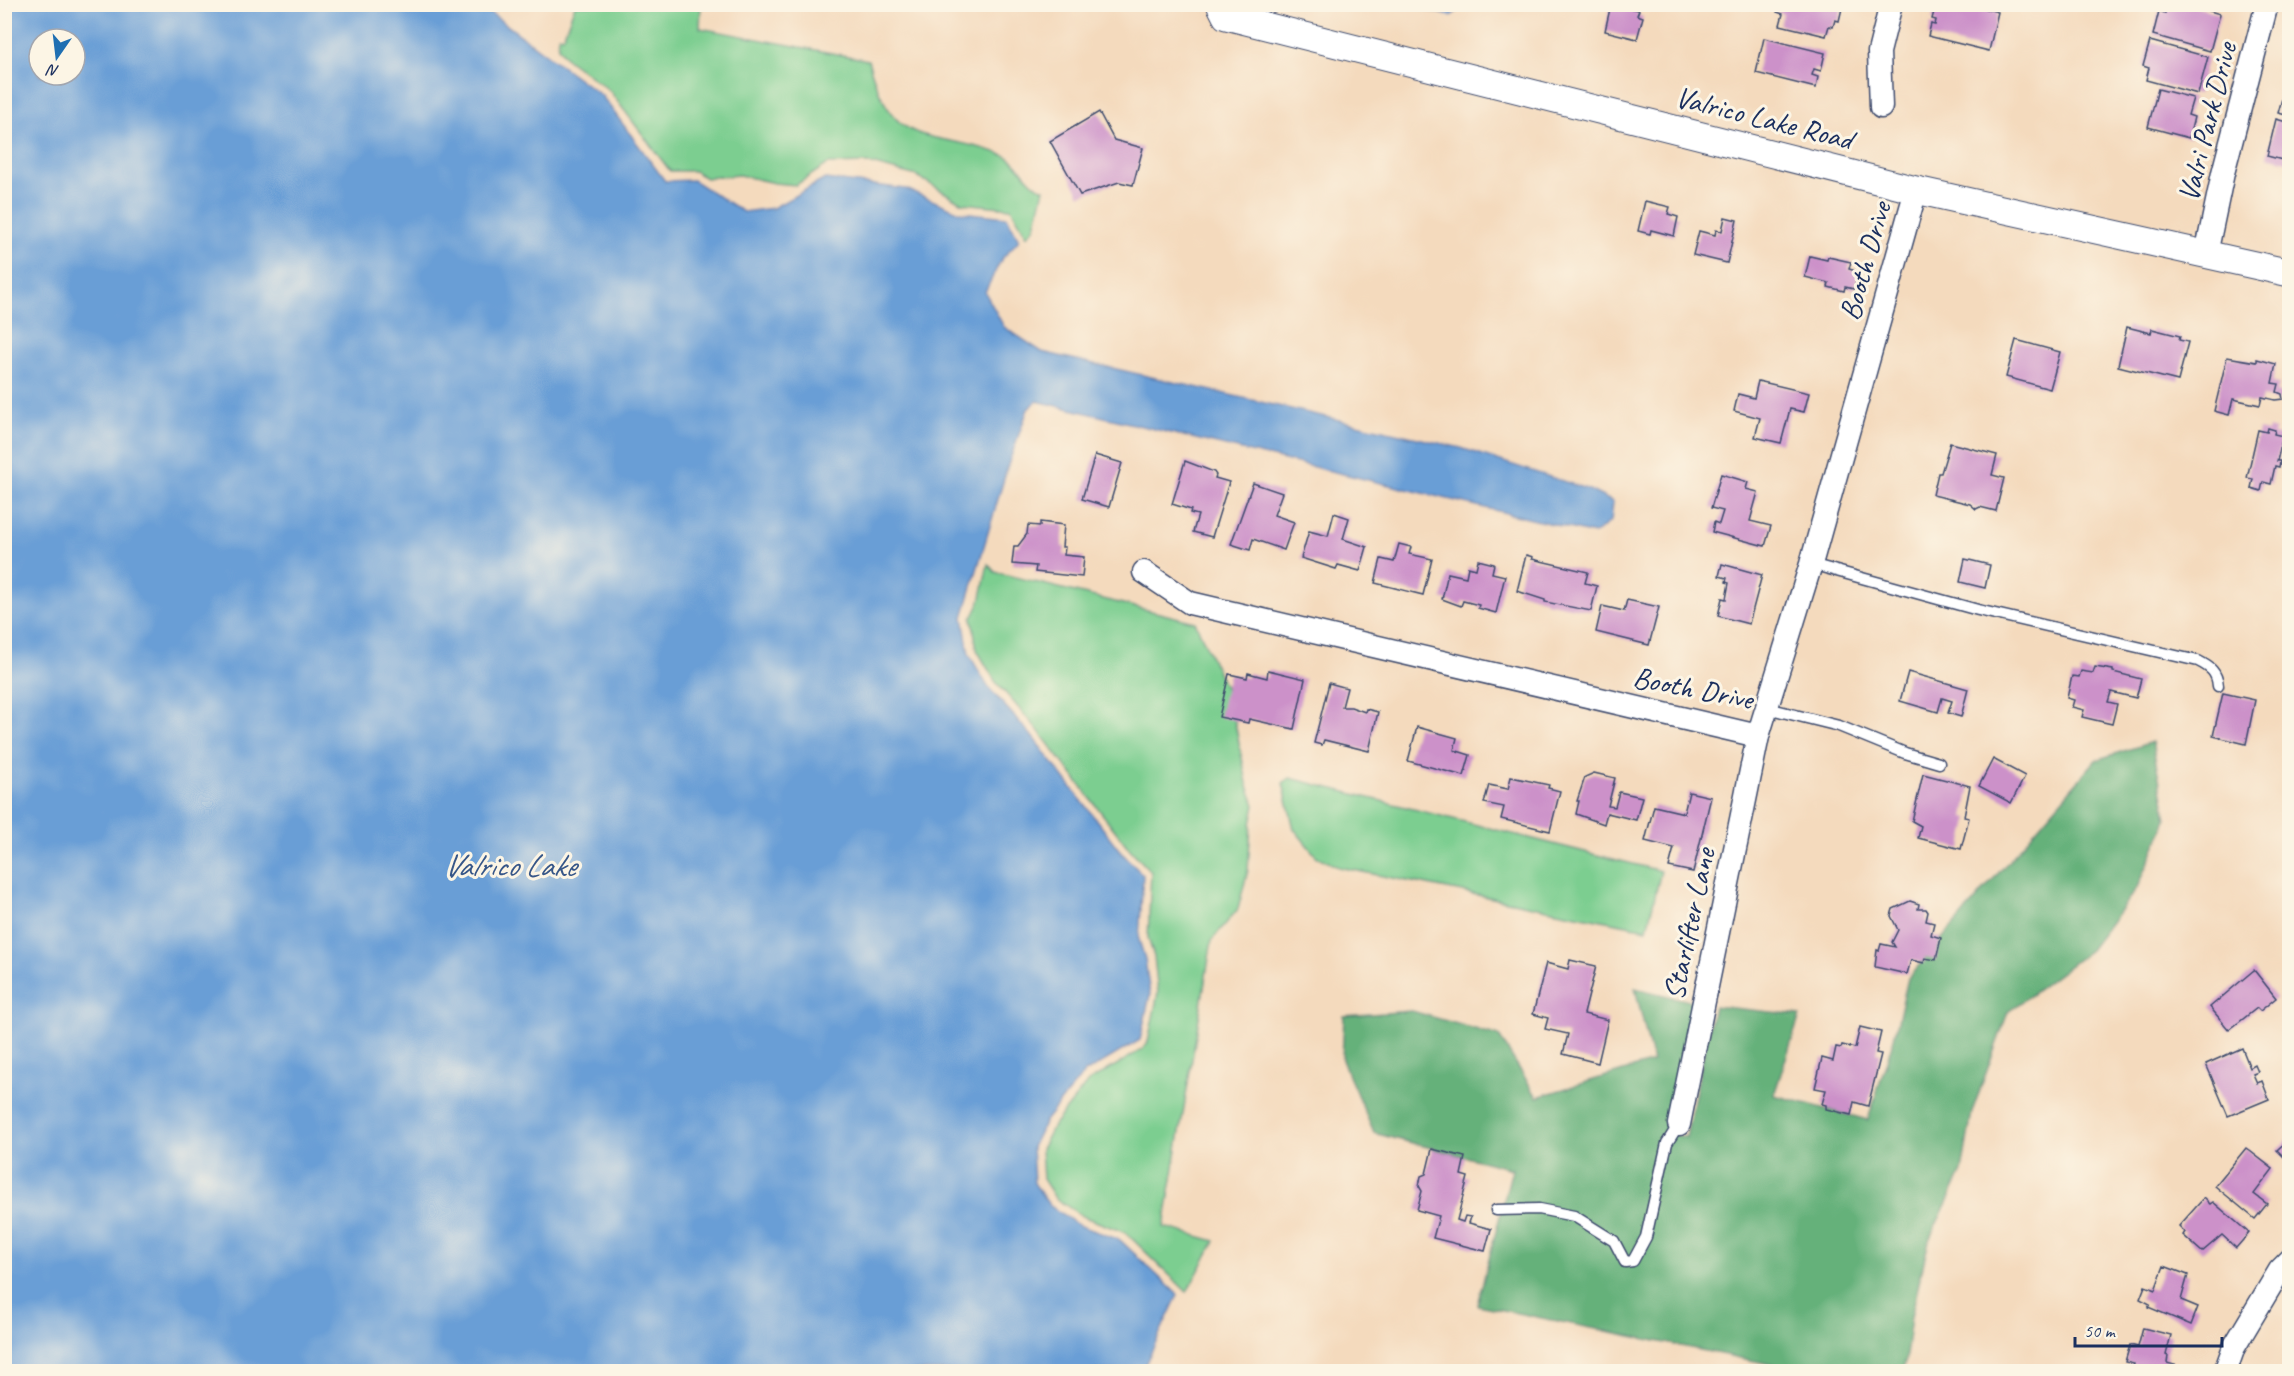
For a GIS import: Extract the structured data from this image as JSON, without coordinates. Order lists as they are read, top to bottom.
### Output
{
  "streets": {
    "street": [
      "Valrico Lake Road",
      "Valri Park Drive",
      "Booth Drive",
      "Starlifter Lane"
    ]
  },
  "crossings": [
    ["Valrico Lake Road", "Valri Park Drive"],
    ["Valrico Lake Road", "Booth Drive"],
    ["Booth Drive", "Starlifter Lane"]
  ],
  "water": ["Valrico Lake"],
  "scale_bar": "50 m",
  "north": "bottom"
}
